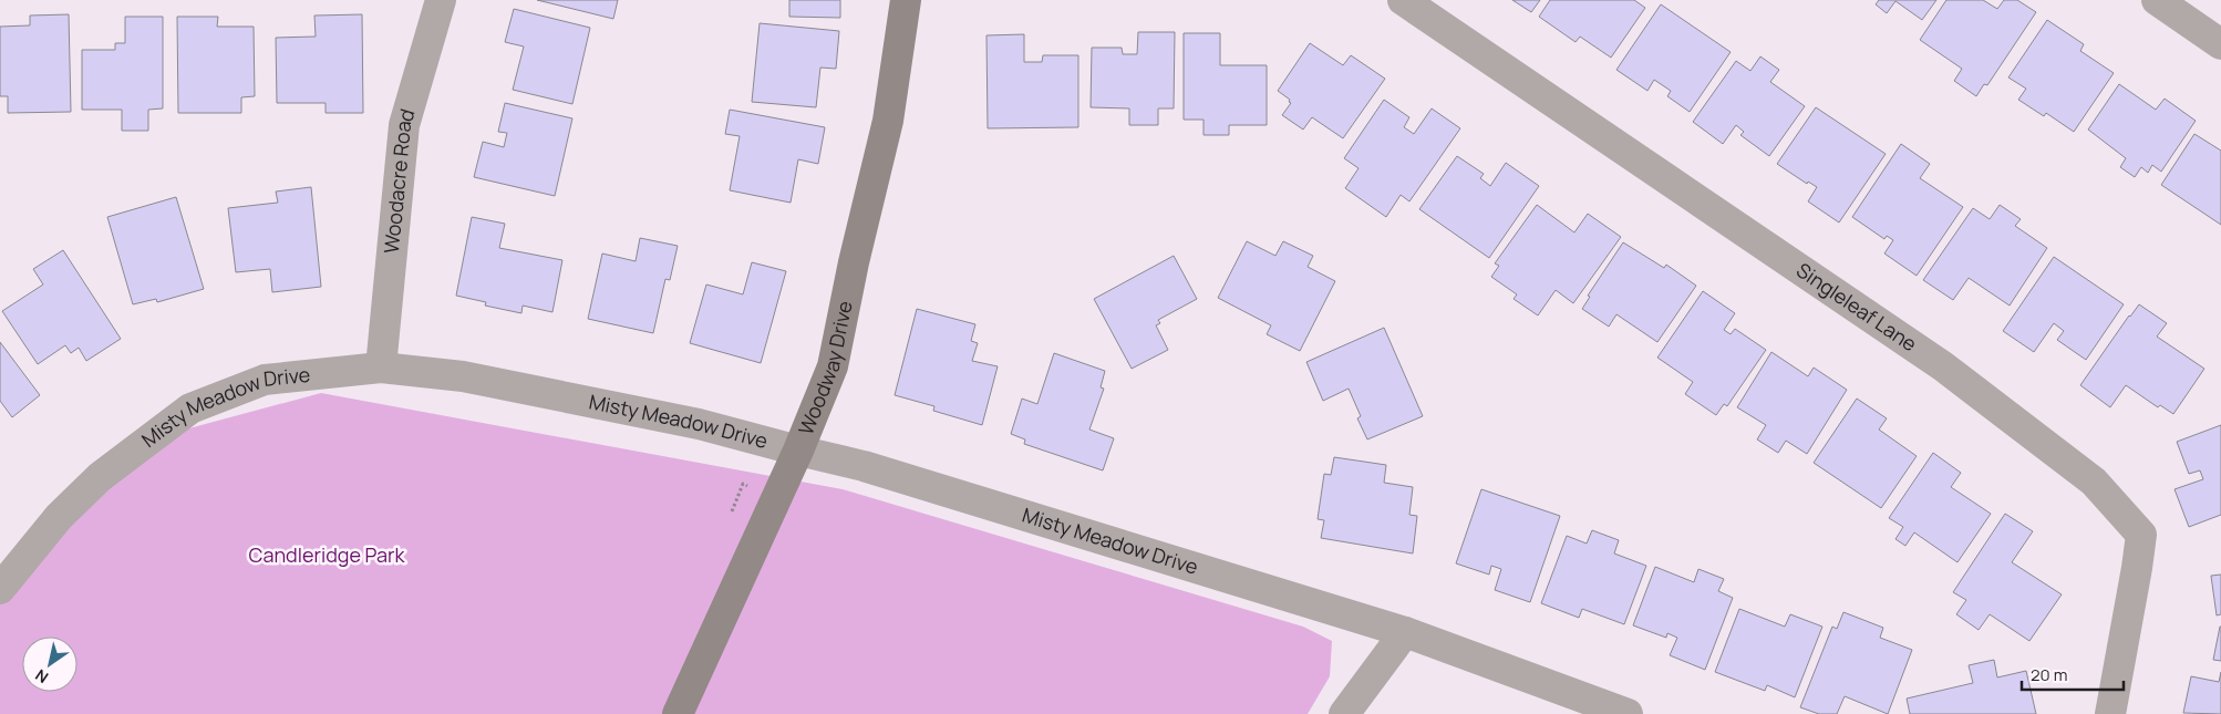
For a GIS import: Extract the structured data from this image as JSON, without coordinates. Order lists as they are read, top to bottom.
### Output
{
  "streets": {
    "street": [
      "Woodacre Road",
      "Singleleaf Lane",
      "Woodway Drive",
      "Misty Meadow Drive"
    ]
  },
  "crossings": [
    ["Woodacre Road", "Misty Meadow Drive"],
    ["Woodway Drive", "Misty Meadow Drive"]
  ],
  "parks": ["Candleridge Park"],
  "scale_bar": "20 m",
  "north": "bottom left"
}
